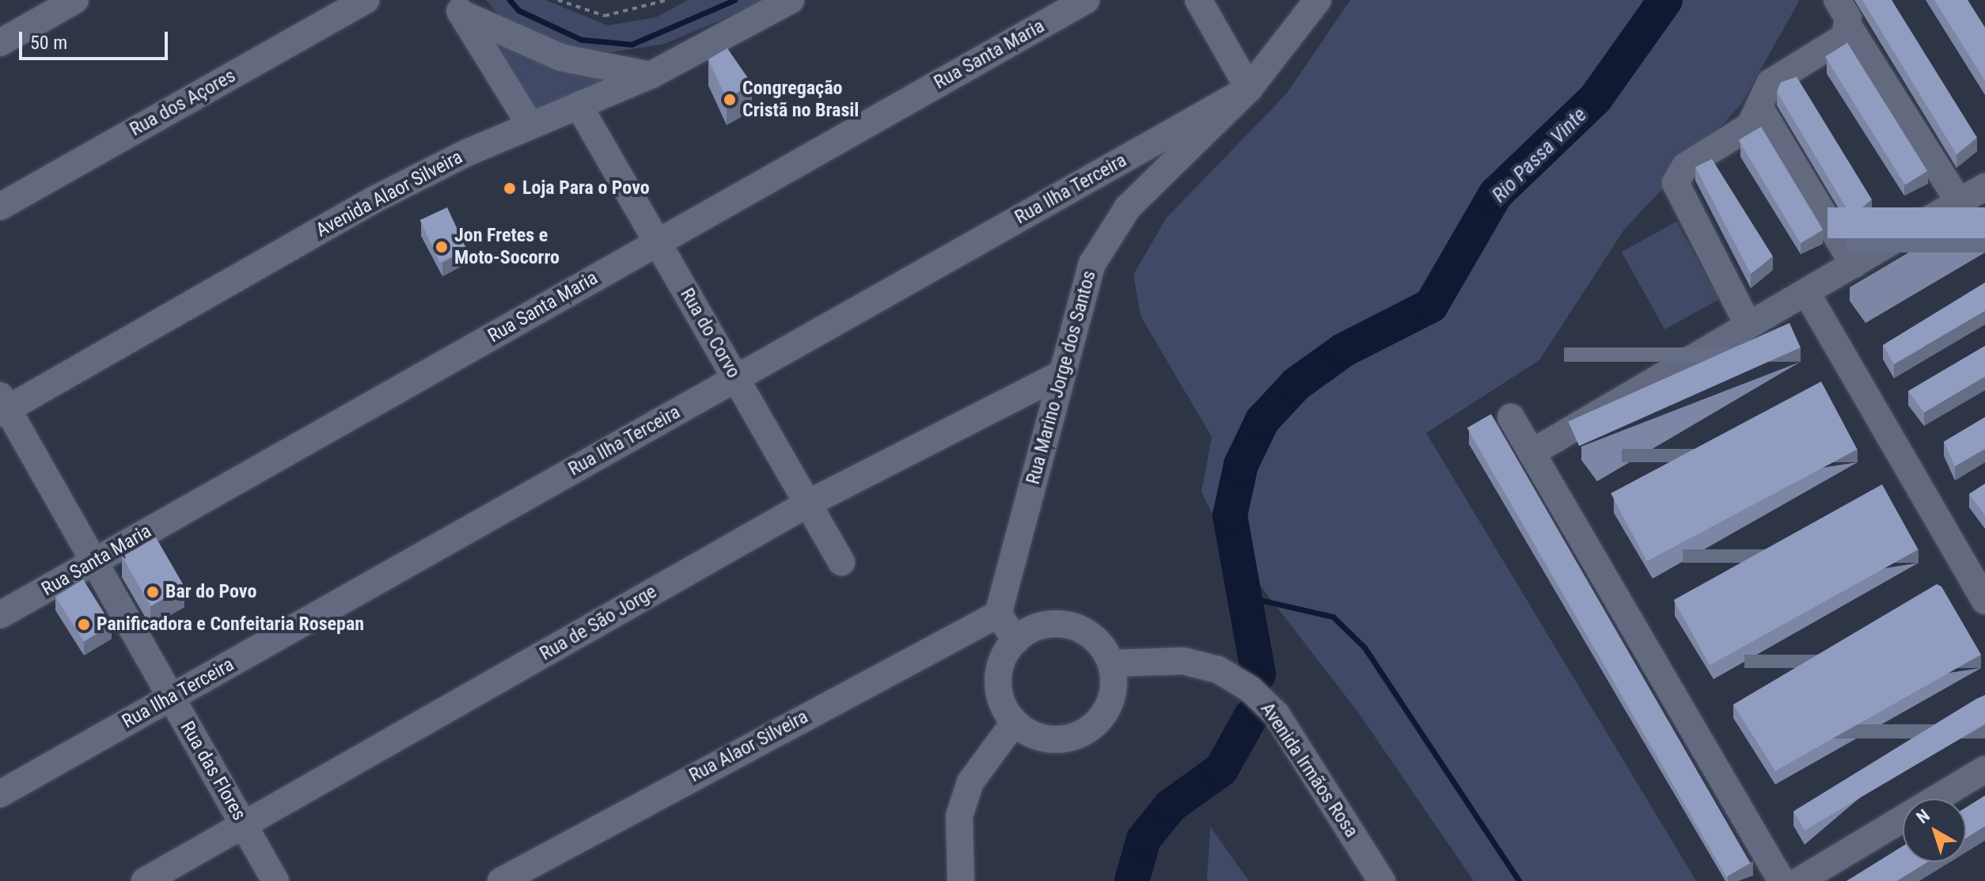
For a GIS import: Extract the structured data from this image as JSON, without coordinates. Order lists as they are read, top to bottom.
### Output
{
  "streets": {
    "street": [
      "Rua Santa Maria",
      "Rua dos Açores",
      "Rua Ilha Terceira",
      "Avenida Alaor Silveira",
      "Rua do Corvo",
      "Rua Marino Jorge dos Santos",
      "Rua de São Jorge",
      "Rua Alaor Silveira",
      "Avenida Irmãos Rosa",
      "Rua das Flores"
    ]
  },
  "crossings": [
    ["Rua Santa Maria", "Rua do Corvo"],
    ["Rua Santa Maria", "Rua das Flores"],
    ["Rua Ilha Terceira", "Rua do Corvo"],
    ["Rua Ilha Terceira", "Rua Marino Jorge dos Santos"],
    ["Rua Ilha Terceira", "Rua das Flores"],
    ["Avenida Alaor Silveira", "Rua do Corvo"],
    ["Avenida Alaor Silveira", "Rua das Flores"],
    ["Rua do Corvo", "Rua de São Jorge"],
    ["Rua Marino Jorge dos Santos", "Rua de São Jorge"],
    ["Rua Marino Jorge dos Santos", "Rua Alaor Silveira"],
    ["Rua de São Jorge", "Rua das Flores"]
  ],
  "water": ["Rio Passa Vinte"],
  "places": [
    "Congregação Cristã no Brasil",
    "Loja Para o Povo",
    "Jon Fretes e Moto-Socorro",
    "Bar do Povo",
    "Panificadora e Confeitaria Rosepan"
  ],
  "scale_bar": "50 m",
  "north": "top left"
}
